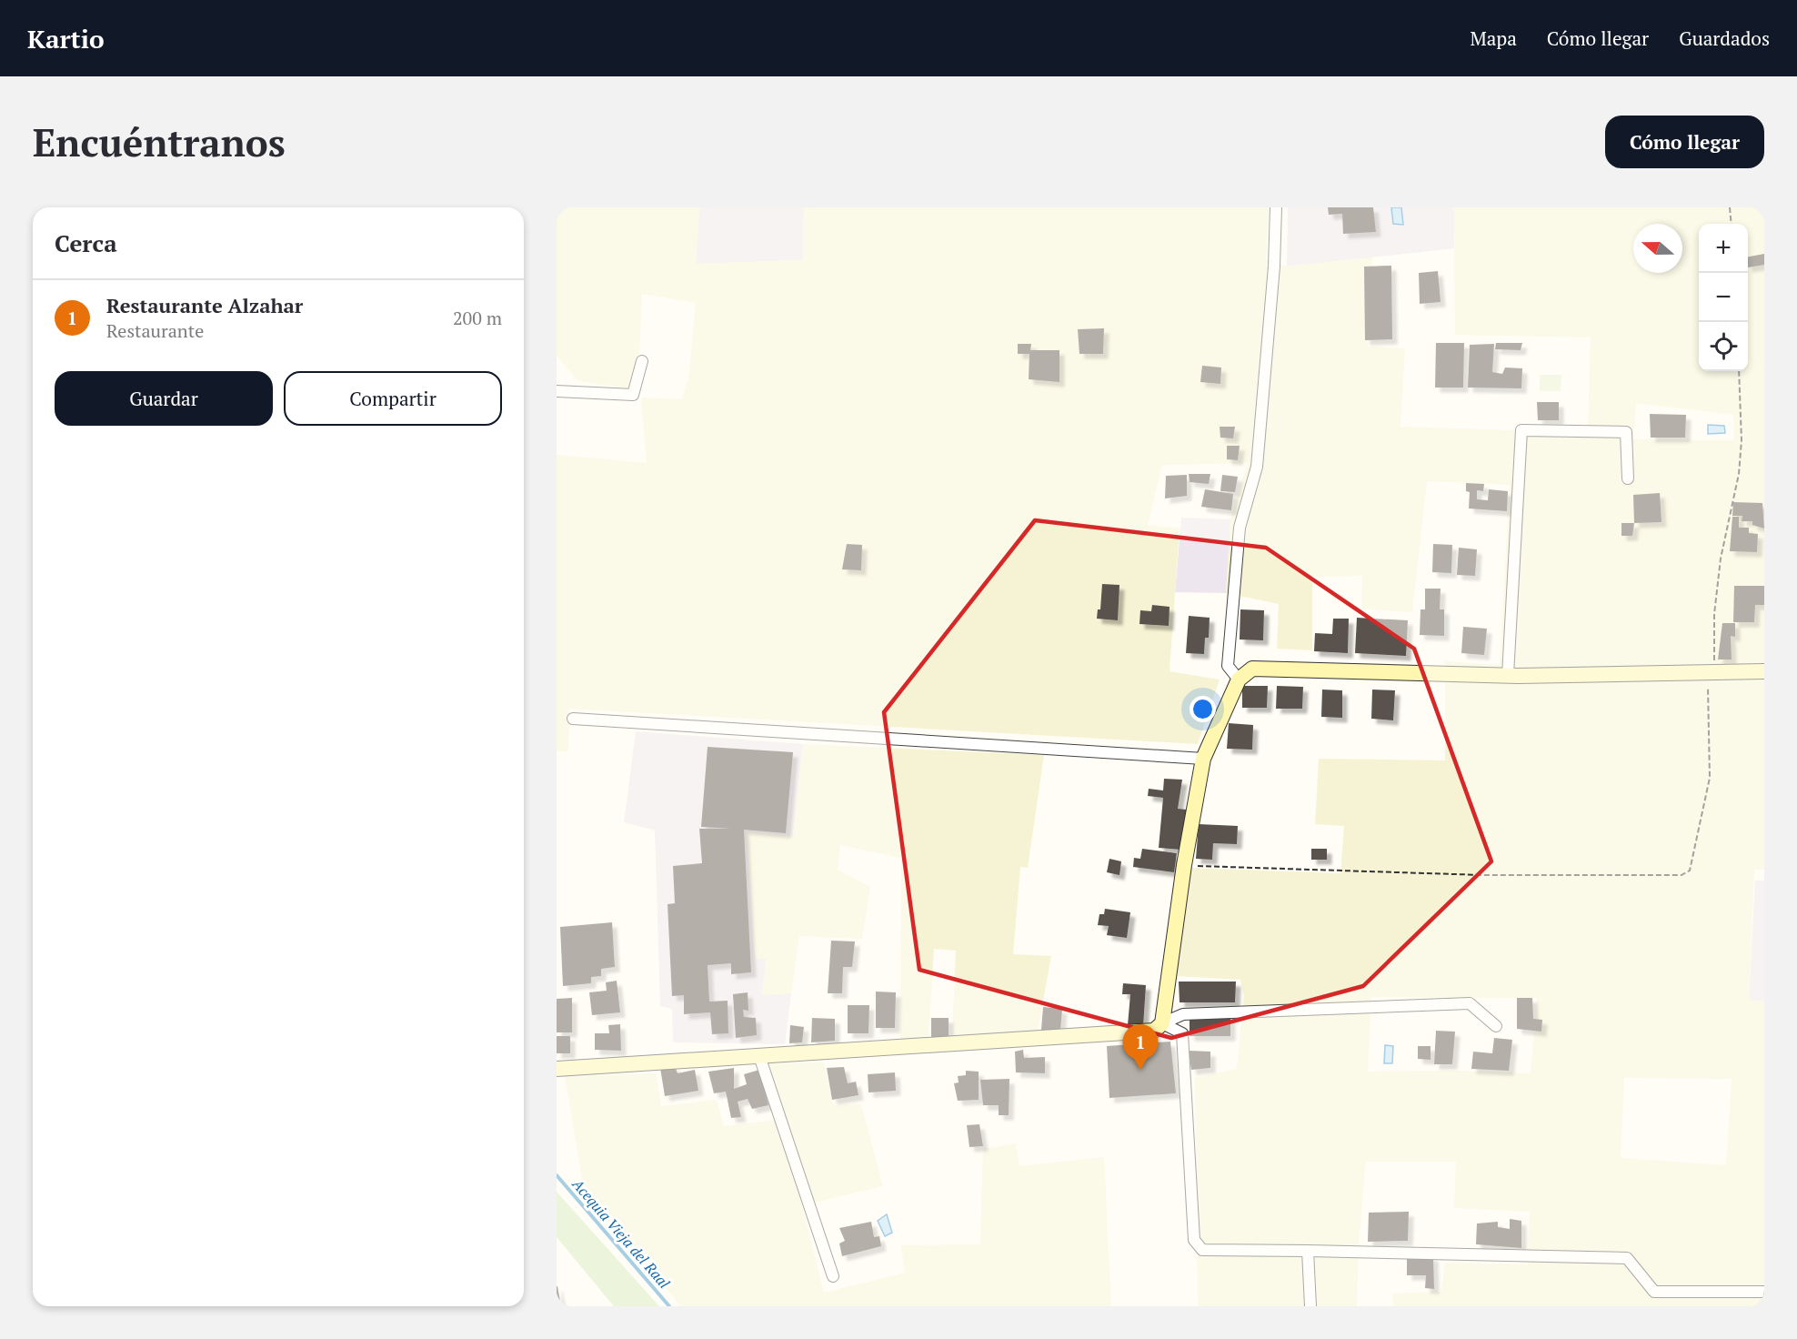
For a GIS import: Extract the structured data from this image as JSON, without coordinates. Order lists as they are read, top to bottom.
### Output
{
  "water": ["Acequia Vieja del Raal"],
  "north": "left",
  "page": {
    "header": "Kartio",
    "nav": ["Mapa", "Cómo llegar", "Guardados"],
    "buttons": [
      "Cómo llegar",
      ["Guardar", "Compartir"]
    ],
    "title": "Encuéntranos",
    "heading": "Cerca",
    "map_buttons": ["+", "−"],
    "list": [
      {
        "mark": "1",
        "name": "Restaurante Alzahar",
        "note": "Restaurante",
        "value": "200 m"
      }
    ],
    "pins": "1"
  }
}
